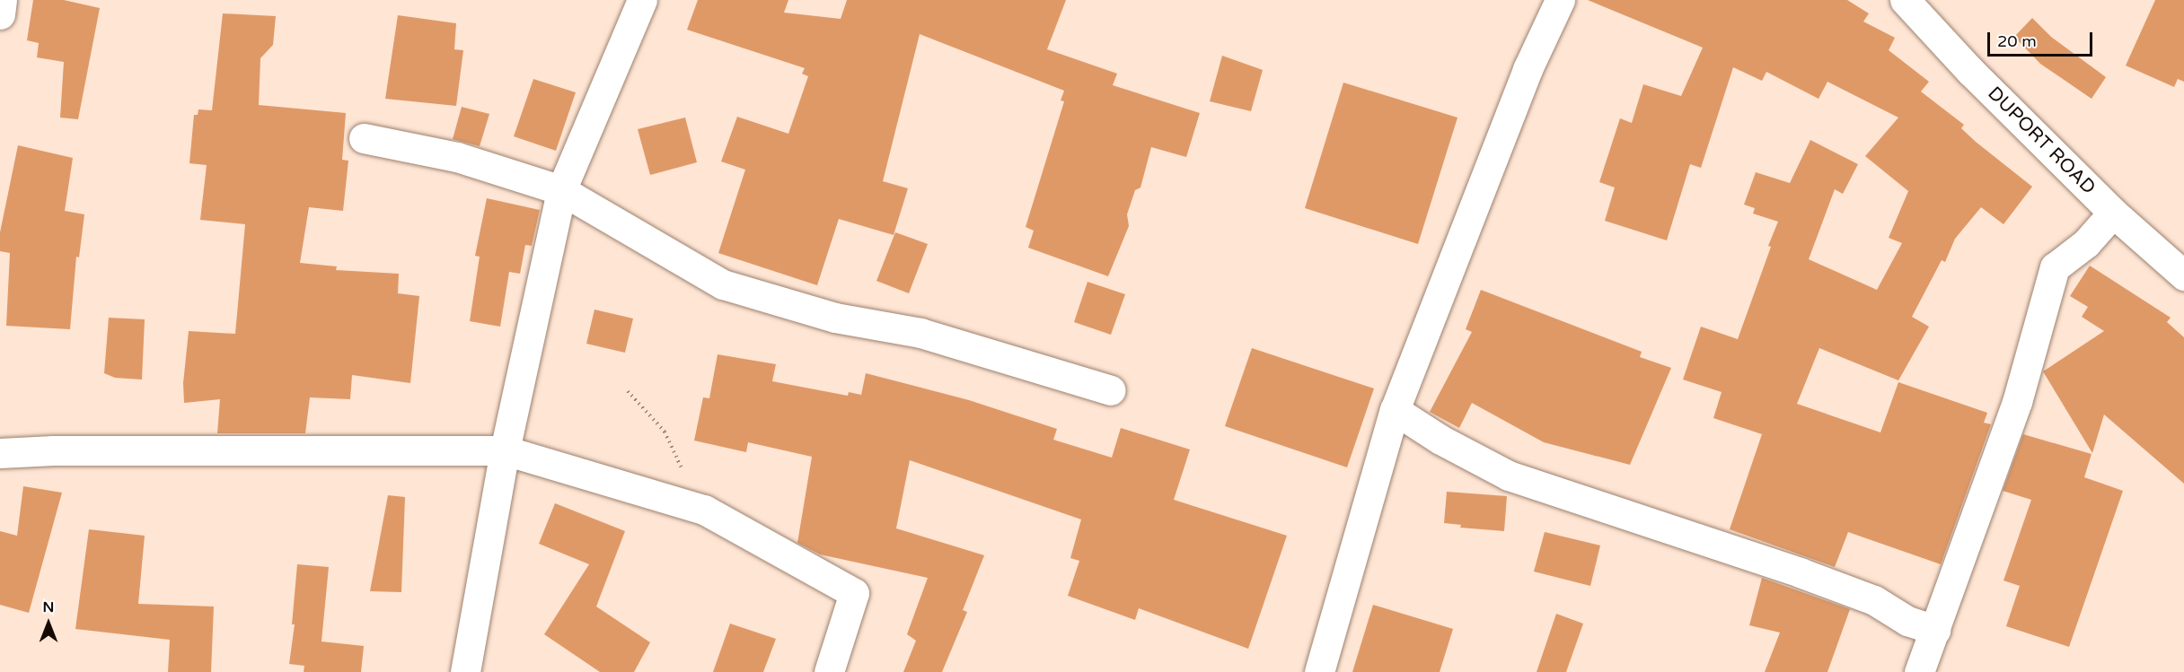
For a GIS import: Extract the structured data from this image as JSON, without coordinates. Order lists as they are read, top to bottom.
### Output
{
  "streets": {
    "street": ["DUPORT ROAD"]
  },
  "scale_bar": "20 m",
  "north": "top"
}
